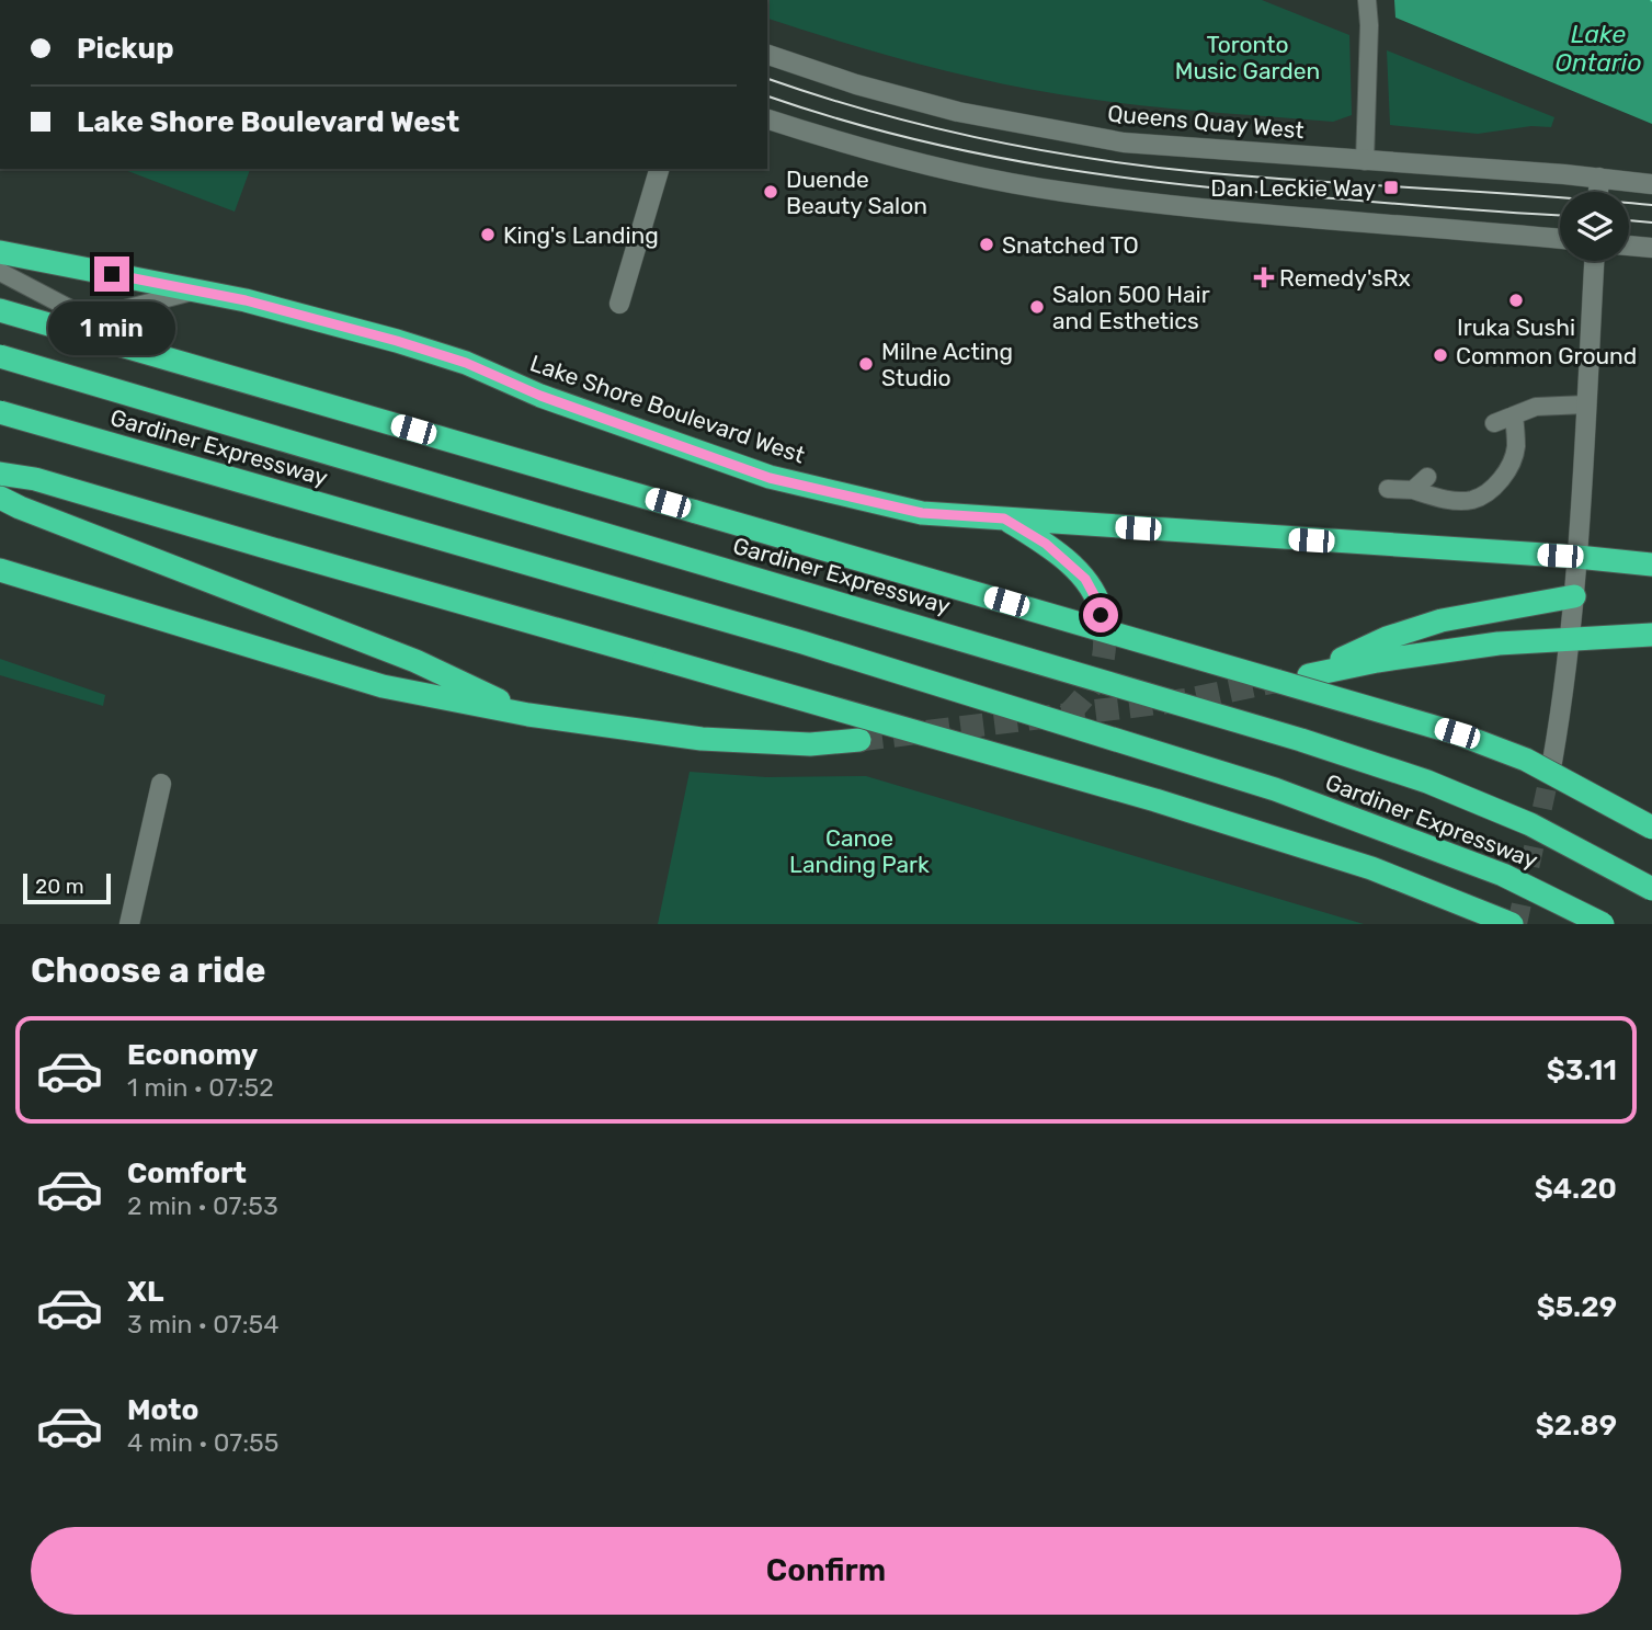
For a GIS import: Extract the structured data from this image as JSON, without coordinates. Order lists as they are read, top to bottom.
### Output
{
  "streets": {
    "highway": ["Lake Shore Boulevard West", "Gardiner Expressway"],
    "street": ["Queens Quay West"]
  },
  "water": ["Lake Ontario"],
  "parks": ["Toronto Music Garden", "Canoe Landing Park"],
  "places": {
    "transit": ["Dan Leckie Way"],
    "other": [
      "Duende Beauty Salon",
      "King's Landing",
      "Snatched TO",
      "Iruka Sushi",
      "Salon 500 Hair and Esthetics",
      "Common Ground",
      "Milne Acting Studio"
    ],
    "health": ["Remedy'sRx"]
  },
  "scale_bar": "20 m",
  "page": {
    "banner": ["Pickup", "Lake Shore Boulevard West"],
    "bubble": "1 min",
    "scale": "20 m",
    "heading": "Choose a ride",
    "list": [
      {
        "name": "Economy",
        "note": "1 min · 07:52",
        "value": "$3.11"
      },
      {
        "name": "Comfort",
        "note": "2 min · 07:53",
        "value": "$4.20"
      },
      {
        "name": "XL",
        "note": "3 min · 07:54",
        "value": "$5.29"
      },
      {
        "name": "Moto",
        "note": "4 min · 07:55",
        "value": "$2.89"
      }
    ],
    "buttons": "Confirm"
  }
}
